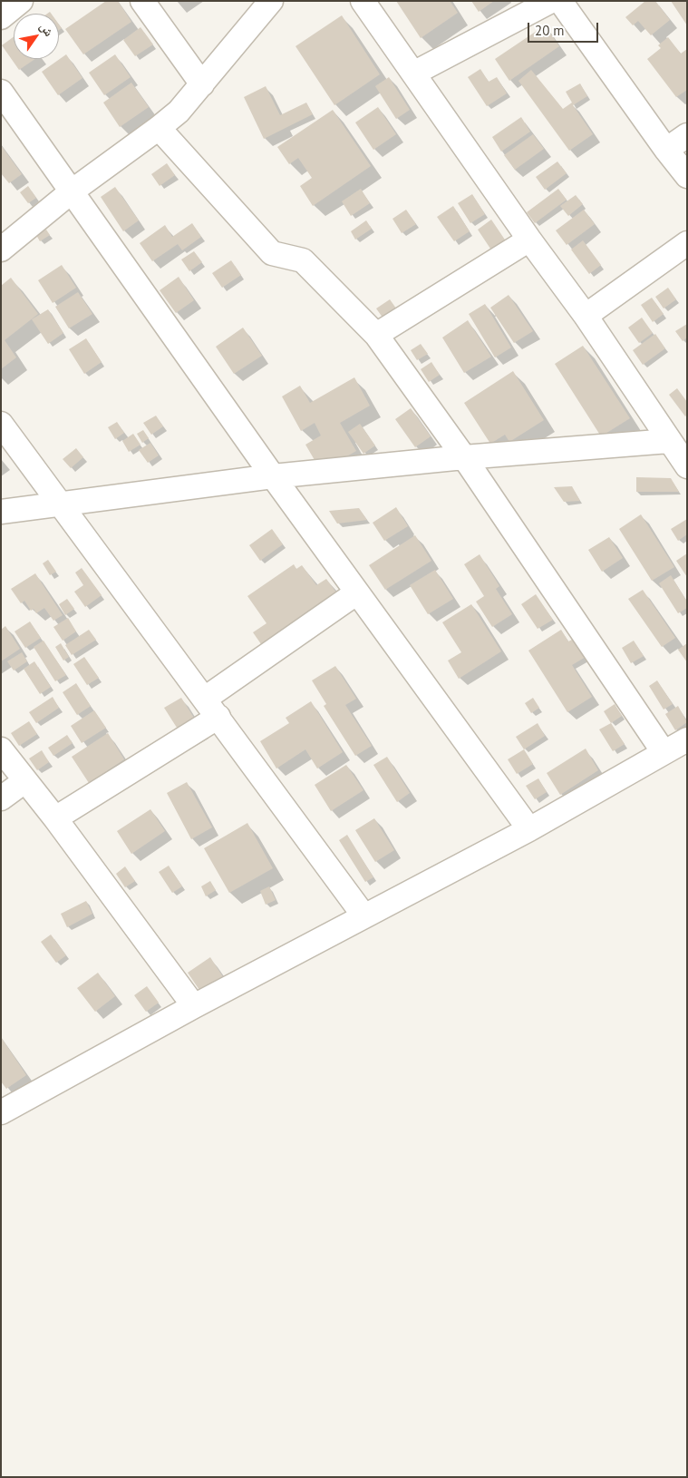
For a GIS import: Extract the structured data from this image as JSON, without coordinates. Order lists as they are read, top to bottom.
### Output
{
  "scale_bar": "20 m",
  "north": "top right"
}
